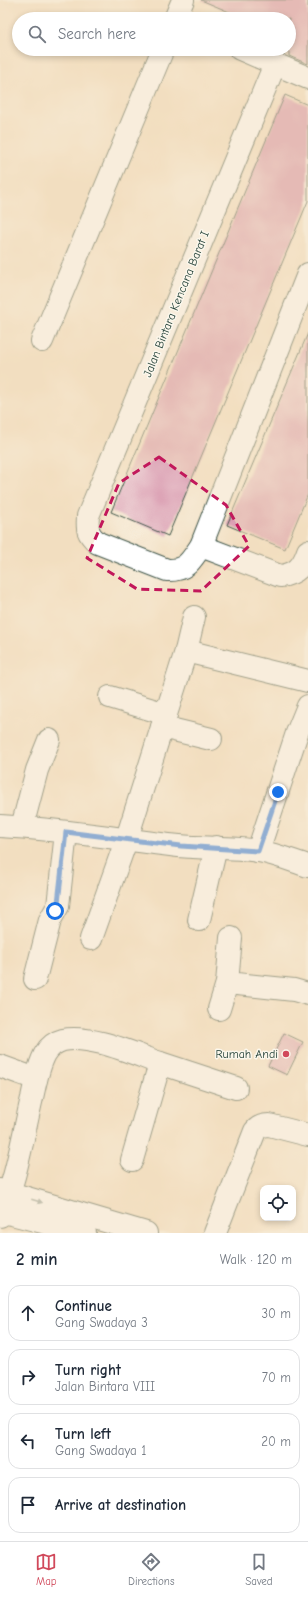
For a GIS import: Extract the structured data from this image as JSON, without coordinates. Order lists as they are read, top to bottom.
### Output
{
  "streets": {
    "street": ["Jalan Bintara Kencana Barat I"]
  },
  "places": ["Rumah Andi"],
  "page": {
    "search": "Search here",
    "heading": ["2 min", "Walk · 120 m"],
    "list": [
      ["Continue", "Gang Swadaya 3", "30 m"],
      ["Turn right", "Jalan Bintara VIII", "70 m"],
      ["Turn left", "Gang Swadaya 1", "20 m"],
      "Arrive at destination"
    ],
    "nav": ["Map", "Directions", "Saved"]
  }
}
